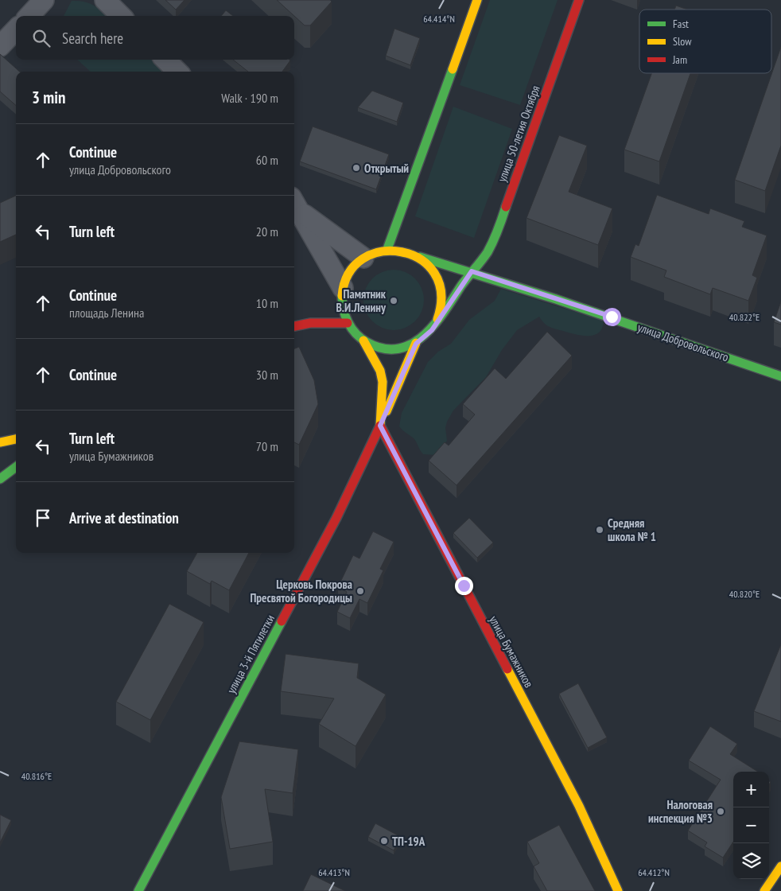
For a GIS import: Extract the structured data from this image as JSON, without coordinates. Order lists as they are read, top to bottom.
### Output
{
  "streets": {
    "main road": [
      "улица 50-летия Октября",
      "улица Добровольского",
      "улица Бумажников",
      "улица 3-й Пятилетки"
    ]
  },
  "crossings": [
    ["улица 50-летия Октября", "улица Добровольского"],
    ["улица 50-летия Октября", "улица 3-й Пятилетки"],
    ["улица Добровольского", "улица 3-й Пятилетки"],
    ["улица Бумажников", "улица 3-й Пятилетки"]
  ],
  "places": [
    "Открытый",
    "Памятник В.И.Ленину",
    "Средняя школа № 1",
    "Церковь Покрова Пресвятой Богородицы",
    "Налоговая инспекция №3",
    "ТП-19А"
  ],
  "legend": ["Fast", "Slow", "Jam"],
  "page": {
    "search": "Search here",
    "heading": ["3 min", "Walk · 190 m"],
    "list": [
      ["Continue", "улица Добровольского", "60 m"],
      ["Turn left", "20 m"],
      ["Continue", "площадь Ленина", "10 m"],
      ["Continue", "30 m"],
      ["Turn left", "улица Бумажников", "70 m"],
      "Arrive at destination"
    ],
    "map_buttons": ["+", "−"]
  },
  "coordinates": [
    "64.414°N",
    "40.822°E",
    "40.820°E",
    "40.816°E",
    "64.413°N",
    "64.412°N"
  ]
}
